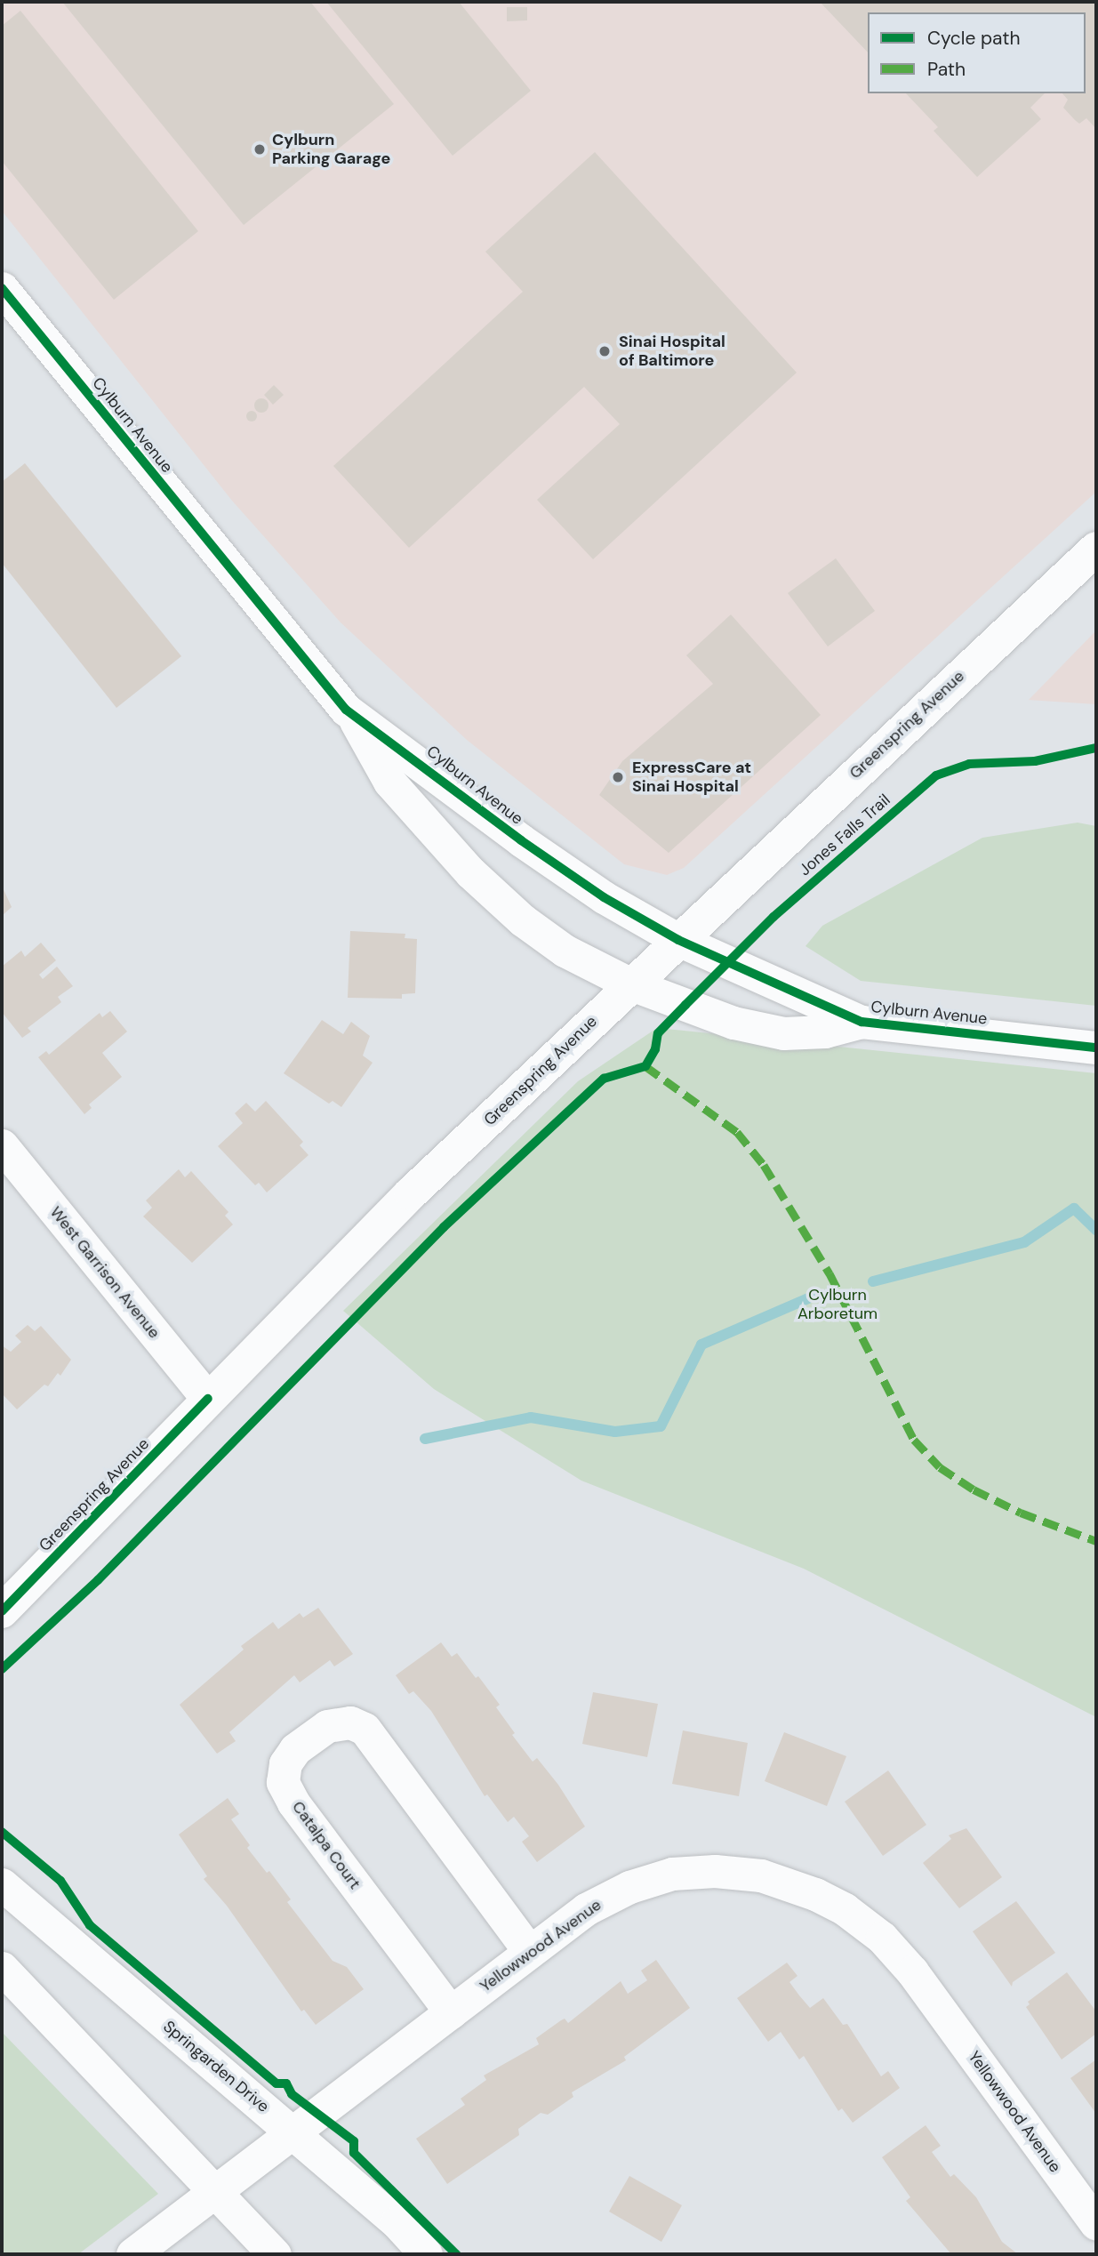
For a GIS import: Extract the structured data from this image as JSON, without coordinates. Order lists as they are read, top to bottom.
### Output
{
  "streets": {
    "main road": ["Greenspring Avenue"],
    "street": [
      "Cylburn Avenue",
      "West Garrison Avenue",
      "Catalpa Court",
      "Yellowwood Avenue",
      "Springarden Drive"
    ],
    "cycle path": ["Jones Falls Trail"]
  },
  "crossings": [
    ["Cylburn Avenue", "Greenspring Avenue"],
    ["Greenspring Avenue", "West Garrison Avenue"],
    ["Catalpa Court", "Yellowwood Avenue"],
    ["Yellowwood Avenue", "Springarden Drive"]
  ],
  "parks": ["Cylburn Arboretum"],
  "places": ["Cylburn Parking Garage", "Sinai Hospital of Baltimore", "ExpressCare at Sinai Hospital"],
  "legend": ["Cycle path", "Path"]
}
